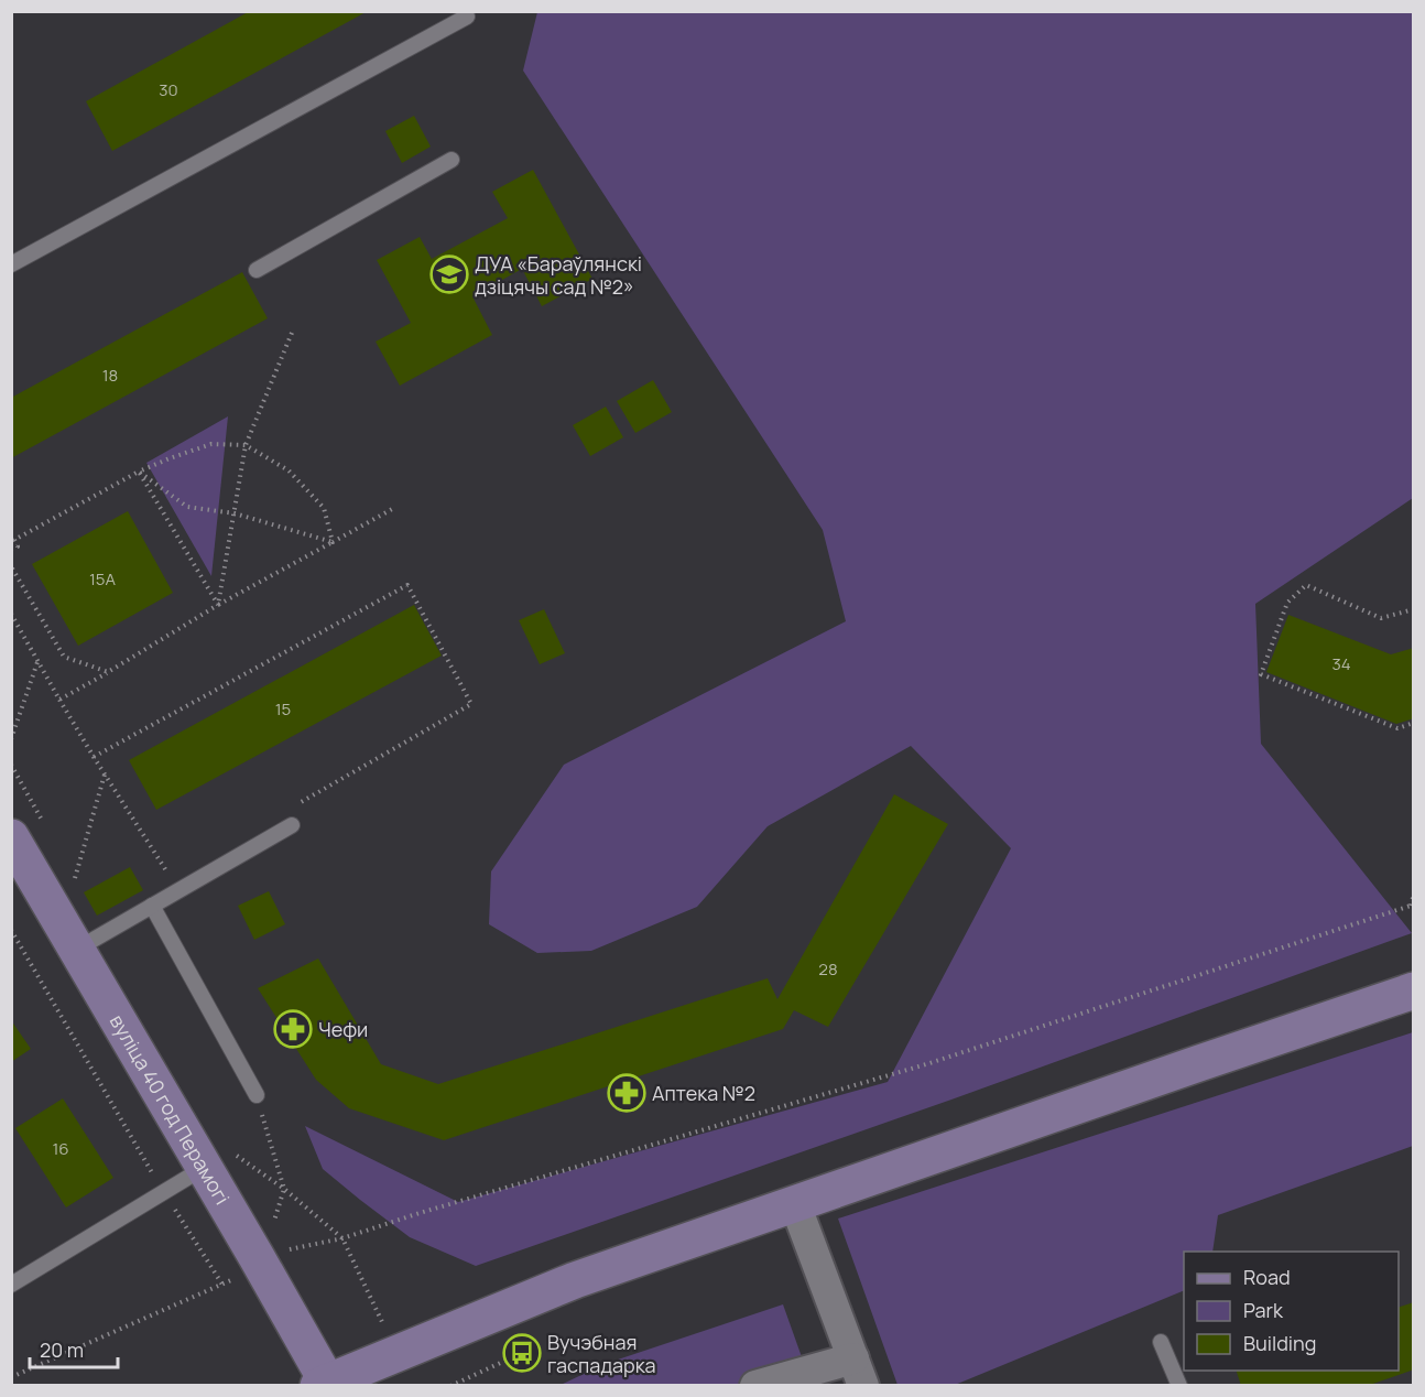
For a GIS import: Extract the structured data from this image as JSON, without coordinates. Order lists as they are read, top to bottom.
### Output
{
  "streets": {
    "main road": ["вуліца 40 год Перамогі"]
  },
  "places": {
    "school or university": ["ДУА «Бараўлянскі дзіцячы сад №2»"],
    "pharmacy": ["Чефи", "Аптека №2"],
    "bus stop": ["Вучэбная гаспадарка"]
  },
  "house_numbers": [
    "30",
    "18",
    "15А",
    "34",
    "15",
    "28",
    "16"
  ],
  "legend": ["Road", "Park", "Building"],
  "scale_bar": "20 m"
}
